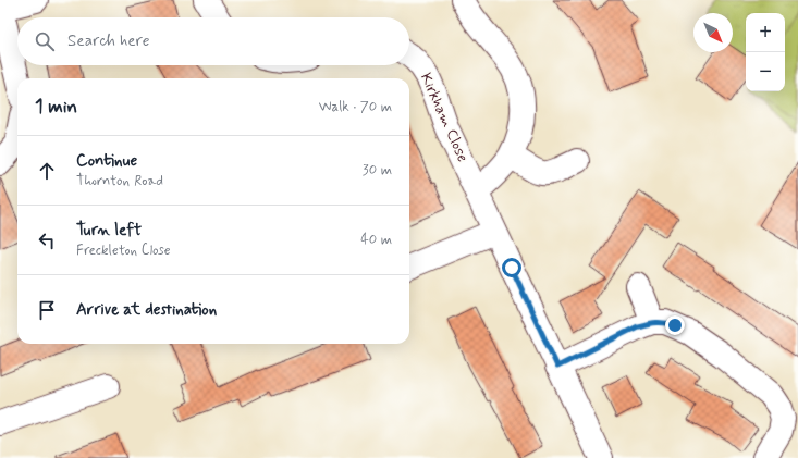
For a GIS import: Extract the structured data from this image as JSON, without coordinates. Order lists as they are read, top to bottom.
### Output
{
  "streets": {
    "street": ["Kirkham Close"]
  },
  "north": "bottom right",
  "page": {
    "map_buttons": ["+", "−"],
    "search": "Search here",
    "heading": ["1 min", "Walk · 70 m"],
    "list": [
      ["Continue", "Thornton Road", "30 m"],
      ["Turn left", "Freckleton Close", "40 m"],
      "Arrive at destination"
    ]
  }
}
